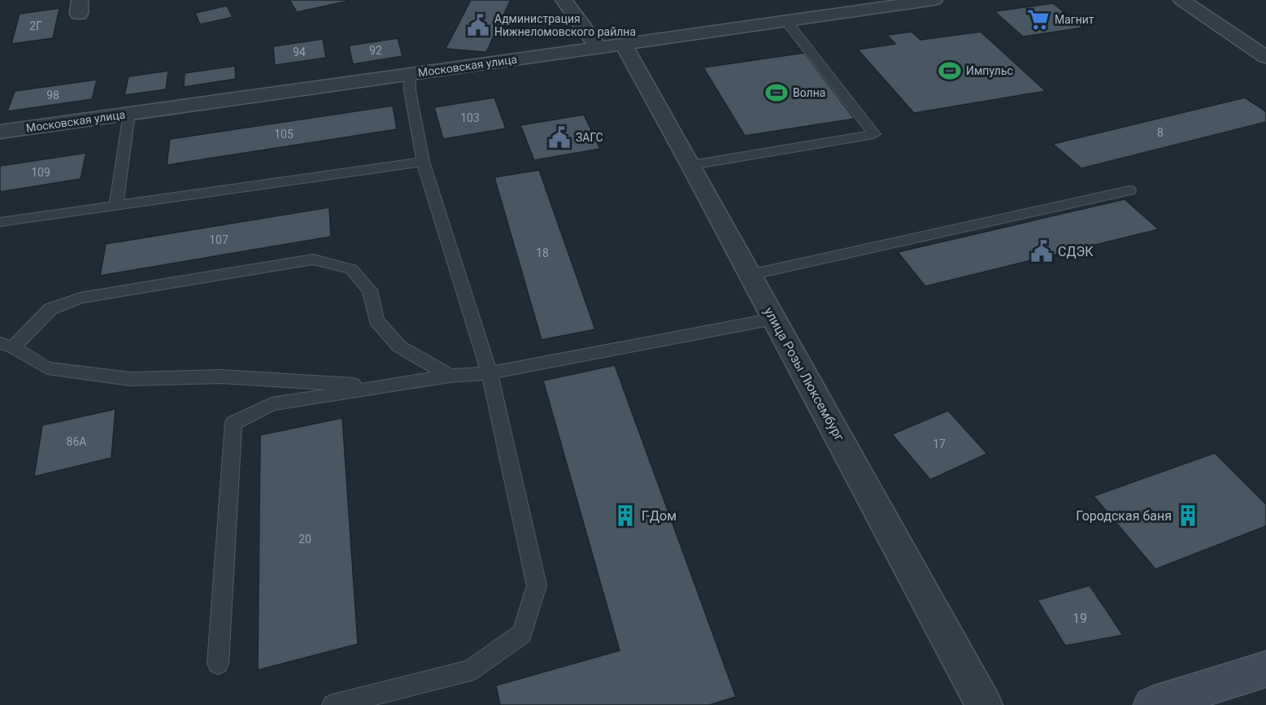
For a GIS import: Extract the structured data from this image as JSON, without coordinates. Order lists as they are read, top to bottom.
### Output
{
  "streets": {
    "street": ["Московская улица", "улица Розы Люксембург"]
  },
  "crossings": [
    ["Московская улица", "улица Розы Люксембург"]
  ],
  "places": {
    "supermarket": ["Магнит"],
    "public building": ["Администрация Нижнеломовского райлна", "ЗАГС", "СДЭК"],
    "sports": ["Импульс", "Волна"],
    "building": ["Г-Дом", "Городская баня"]
  },
  "house_numbers": [
    "2Г",
    "92",
    "94",
    "98",
    "103",
    "8",
    "105",
    "109",
    "107",
    "18",
    "86А",
    "17",
    "20",
    "19"
  ]
}
